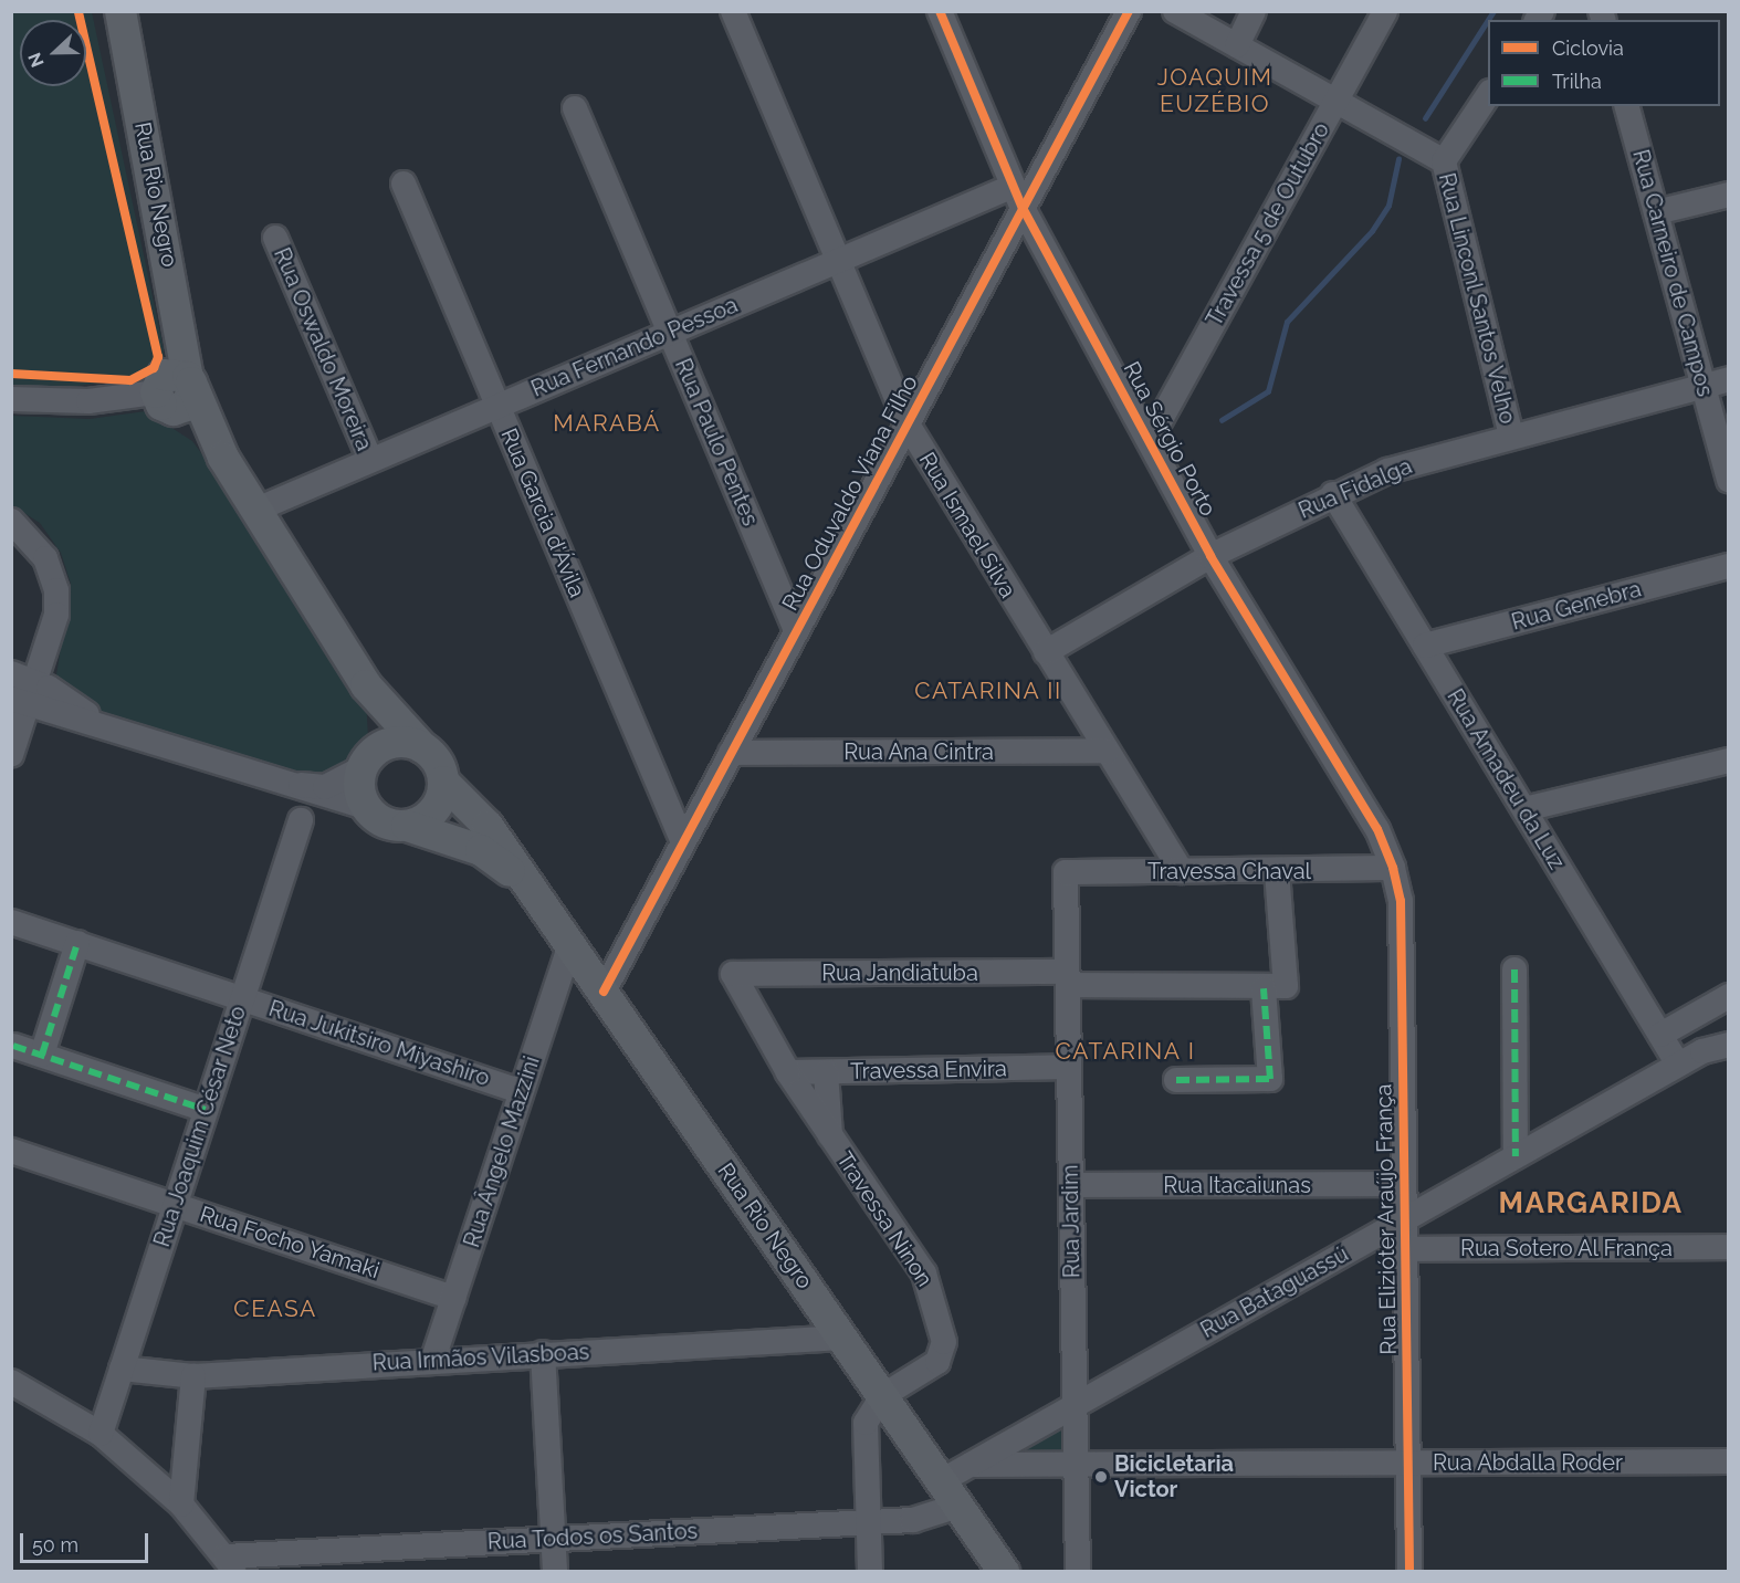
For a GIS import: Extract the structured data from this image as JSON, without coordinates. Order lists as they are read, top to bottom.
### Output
{
  "streets": {
    "main road": ["Rua Rio Negro"],
    "street": [
      "Travessa 5 de Outubro",
      "Rua Carneiro de Campos",
      "Rua Linconl Santos Velho",
      "Rua Fernando Pessoa",
      "Rua Oswaldo Moreira",
      "Rua Sérgio Porto",
      "Rua Paulo Pentes",
      "Rua Fidalga",
      "Rua Oduvaldo Viana Filho",
      "Rua Garcia d'Ávila",
      "Rua Ismael Silva",
      "Rua Genebra",
      "Rua Ana Cintra",
      "Rua Amadeu da Luz",
      "Travessa Chaval",
      "Rua Jandiatuba",
      "Rua Jukitsiro Miyashiro",
      "Travessa Envira",
      "Rua Joaquim César Neto",
      "Rua Ângelo Mazzini",
      "Rua Itacaiunas",
      "Travessa Ninon",
      "Rua Elizióter Araújo França",
      "Rua Jardim",
      "Rua Focho Yamaki",
      "Rua Sotero Al França",
      "Rua Bataguassú",
      "Rua Irmãos Vilasboas",
      "Rua Abdalla Roder",
      "Rua Todos os Santos"
    ]
  },
  "crossings": [
    ["Rua Rio Negro", "Rua Oduvaldo Viana Filho"],
    ["Rua Rio Negro", "Rua Ângelo Mazzini"],
    ["Rua Rio Negro", "Travessa Ninon"],
    ["Rua Rio Negro", "Rua Bataguassú"],
    ["Rua Rio Negro", "Rua Irmãos Vilasboas"],
    ["Rua Rio Negro", "Rua Todos os Santos"],
    ["Travessa 5 de Outubro", "Rua Sérgio Porto"],
    ["Rua Carneiro de Campos", "Rua Fidalga"],
    ["Rua Linconl Santos Velho", "Rua Fidalga"],
    ["Rua Fernando Pessoa", "Rua Oswaldo Moreira"],
    ["Rua Fernando Pessoa", "Rua Sérgio Porto"],
    ["Rua Fernando Pessoa", "Rua Paulo Pentes"],
    ["Rua Fernando Pessoa", "Rua Oduvaldo Viana Filho"],
    ["Rua Fernando Pessoa", "Rua Garcia d'Ávila"],
    ["Rua Fernando Pessoa", "Rua Ismael Silva"],
    ["Rua Sérgio Porto", "Rua Fidalga"],
    ["Rua Sérgio Porto", "Rua Oduvaldo Viana Filho"],
    ["Rua Sérgio Porto", "Travessa Chaval"],
    ["Rua Sérgio Porto", "Rua Elizióter Araújo França"],
    ["Rua Paulo Pentes", "Rua Oduvaldo Viana Filho"],
    ["Rua Fidalga", "Rua Ismael Silva"],
    ["Rua Fidalga", "Rua Amadeu da Luz"],
    ["Rua Oduvaldo Viana Filho", "Rua Garcia d'Ávila"],
    ["Rua Oduvaldo Viana Filho", "Rua Ismael Silva"],
    ["Rua Oduvaldo Viana Filho", "Rua Ana Cintra"],
    ["Rua Ismael Silva", "Rua Ana Cintra"],
    ["Rua Ismael Silva", "Travessa Chaval"],
    ["Rua Genebra", "Rua Amadeu da Luz"],
    ["Rua Amadeu da Luz", "Rua Bataguassú"],
    ["Travessa Chaval", "Rua Elizióter Araújo França"],
    ["Travessa Chaval", "Rua Jardim"],
    ["Rua Jandiatuba", "Travessa Ninon"],
    ["Rua Jandiatuba", "Rua Jardim"],
    ["Rua Jukitsiro Miyashiro", "Rua Joaquim César Neto"],
    ["Rua Jukitsiro Miyashiro", "Rua Ângelo Mazzini"],
    ["Travessa Envira", "Travessa Ninon"],
    ["Travessa Envira", "Rua Jardim"],
    ["Rua Joaquim César Neto", "Rua Focho Yamaki"],
    ["Rua Joaquim César Neto", "Rua Irmãos Vilasboas"],
    ["Rua Ângelo Mazzini", "Rua Focho Yamaki"],
    ["Rua Ângelo Mazzini", "Rua Irmãos Vilasboas"],
    ["Rua Itacaiunas", "Rua Elizióter Araújo França"],
    ["Rua Itacaiunas", "Rua Jardim"],
    ["Rua Elizióter Araújo França", "Rua Sotero Al França"],
    ["Rua Elizióter Araújo França", "Rua Bataguassú"],
    ["Rua Elizióter Araújo França", "Rua Abdalla Roder"],
    ["Rua Jardim", "Rua Bataguassú"],
    ["Rua Jardim", "Rua Abdalla Roder"],
    ["Rua Bataguassú", "Rua Abdalla Roder"],
    ["Rua Bataguassú", "Rua Todos os Santos"]
  ],
  "districts": [
    "JOAQUIM EUZÉBIO",
    "MARABÁ",
    "CATARINA II",
    "CATARINA I",
    "MARGARIDA",
    "CEASA"
  ],
  "places": ["Bicicletaria Victor"],
  "legend": ["Ciclovia", "Trilha"],
  "scale_bar": "50 m",
  "north": "left"
}
